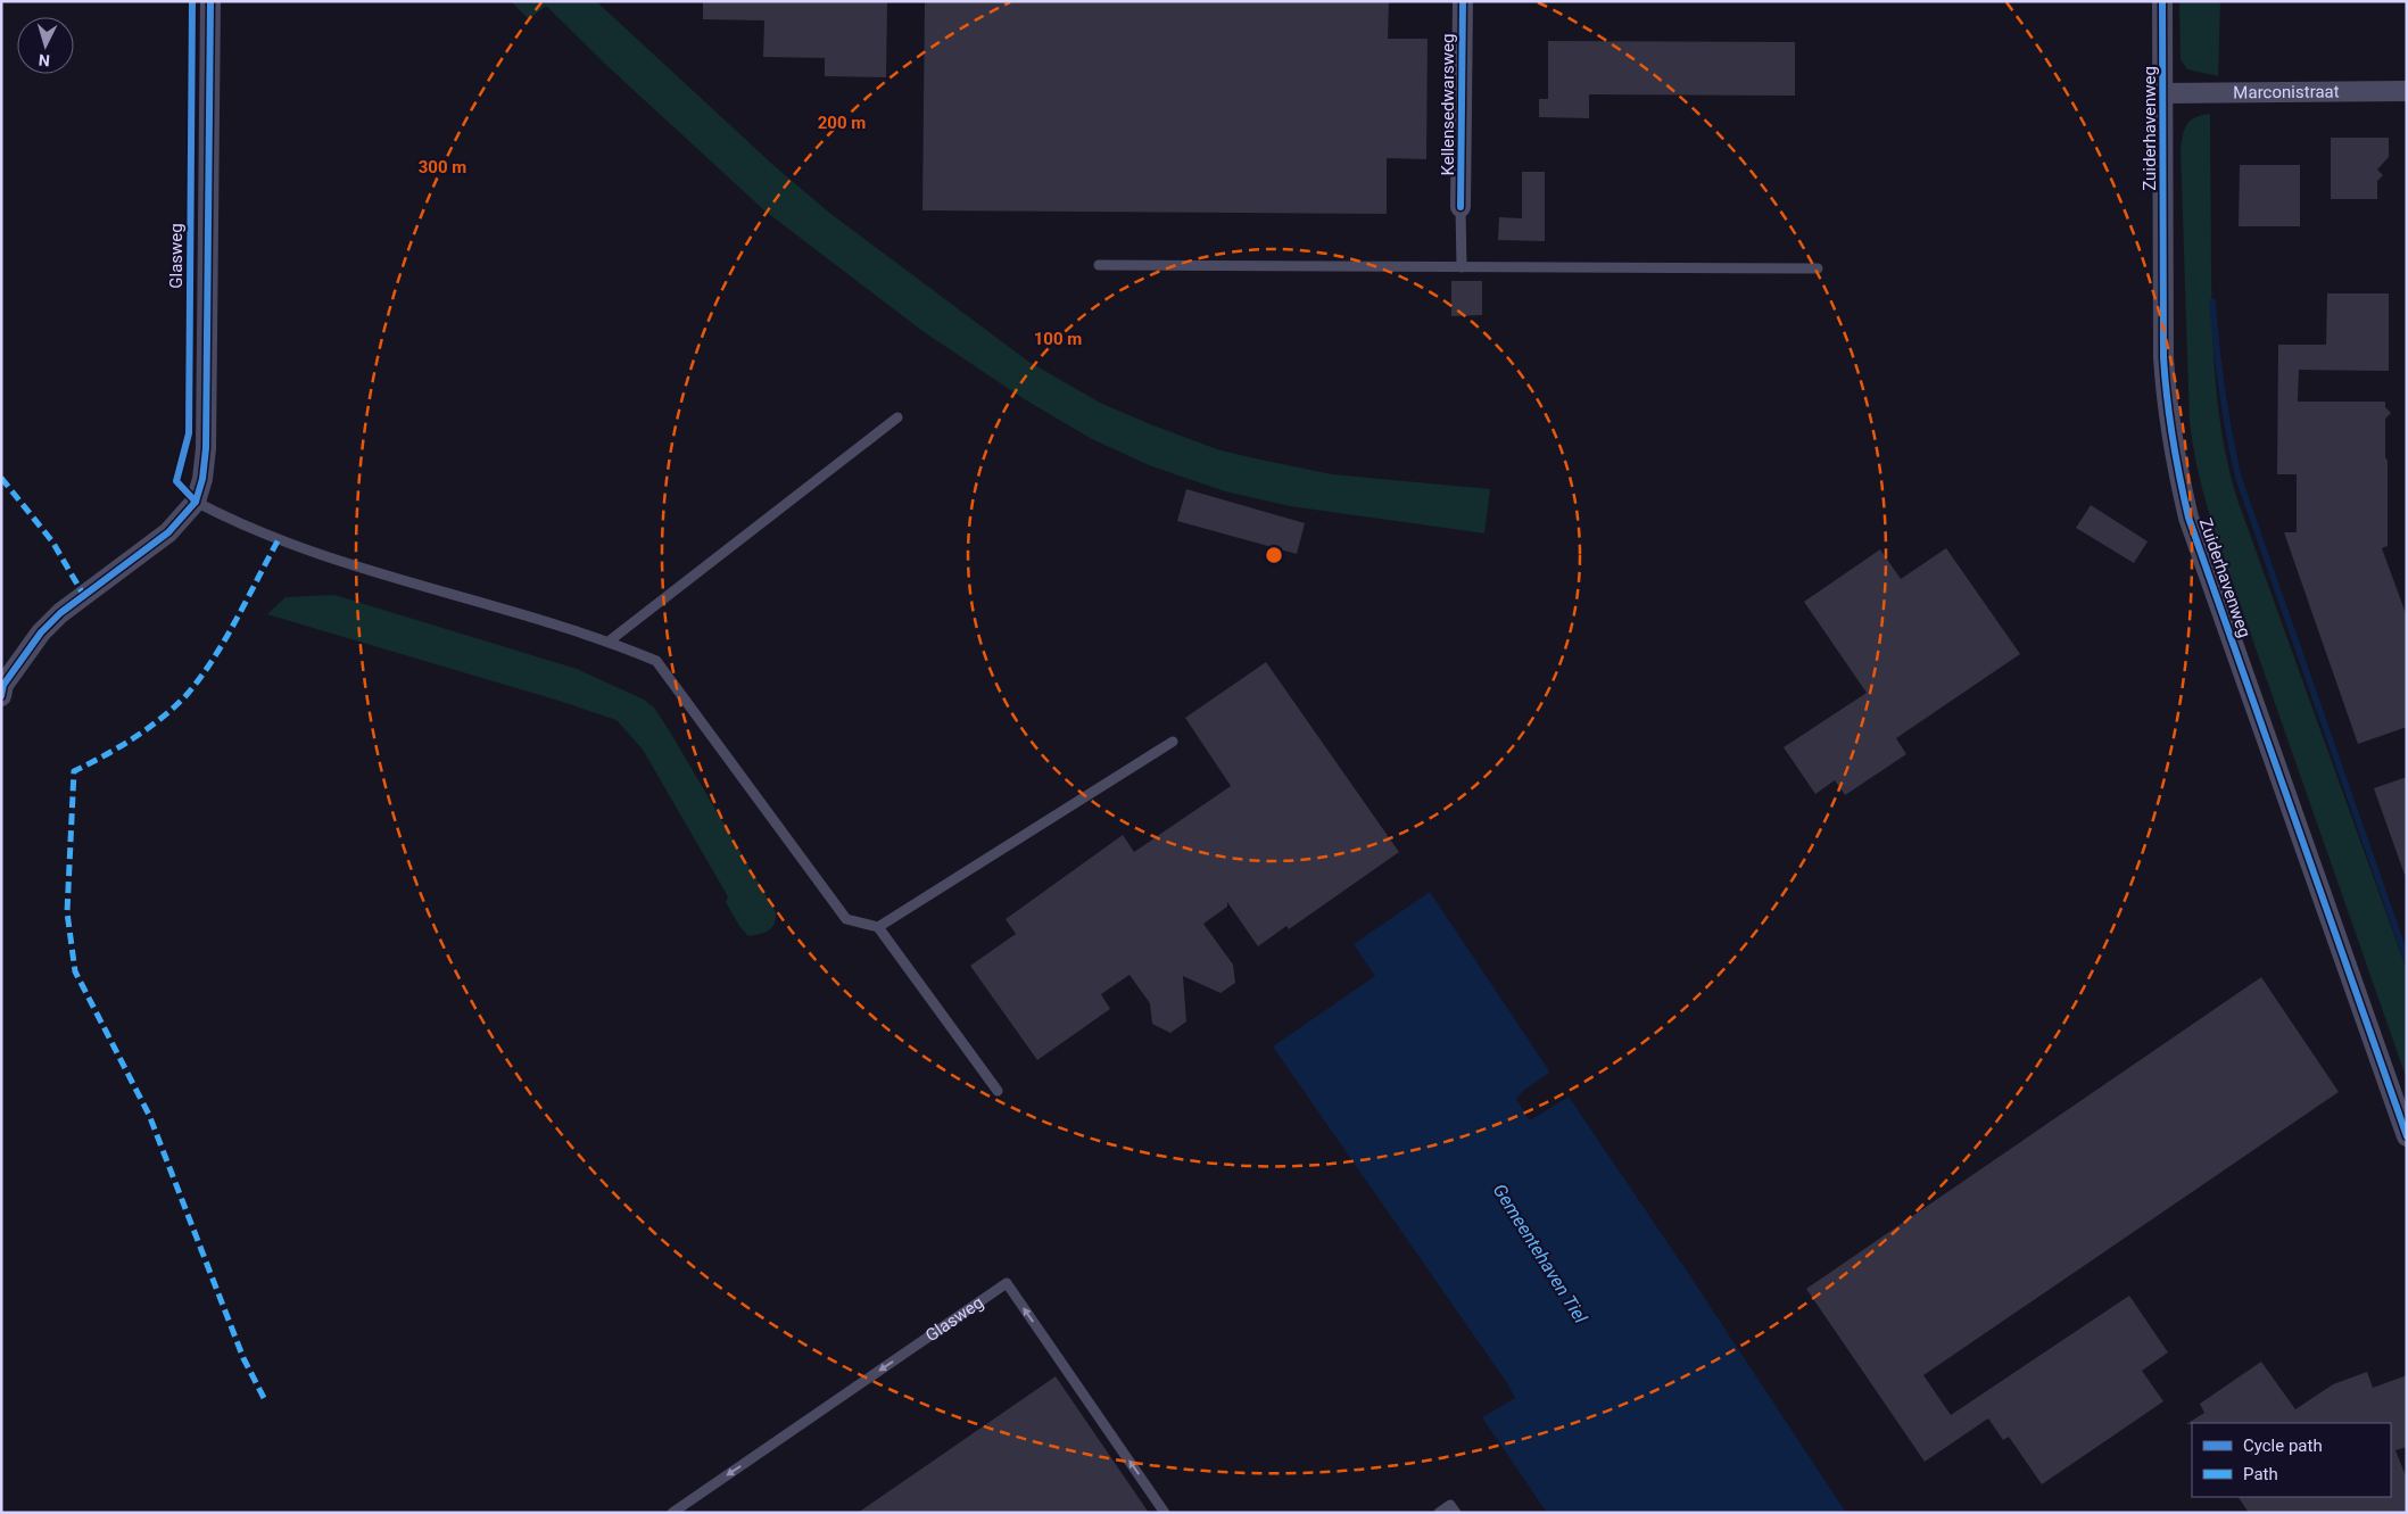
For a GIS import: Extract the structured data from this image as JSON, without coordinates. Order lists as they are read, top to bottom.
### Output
{
  "streets": {
    "street": [
      "Marconistraat",
      "Kellensedwarsweg",
      "Zuiderhavenweg",
      "Glasweg"
    ]
  },
  "crossings": [
    ["Marconistraat", "Zuiderhavenweg"]
  ],
  "water": ["Gemeentehaven Tiel"],
  "legend": ["Cycle path", "Path"],
  "north": "bottom",
  "rings": ["200 m", "300 m", "100 m"]
}
